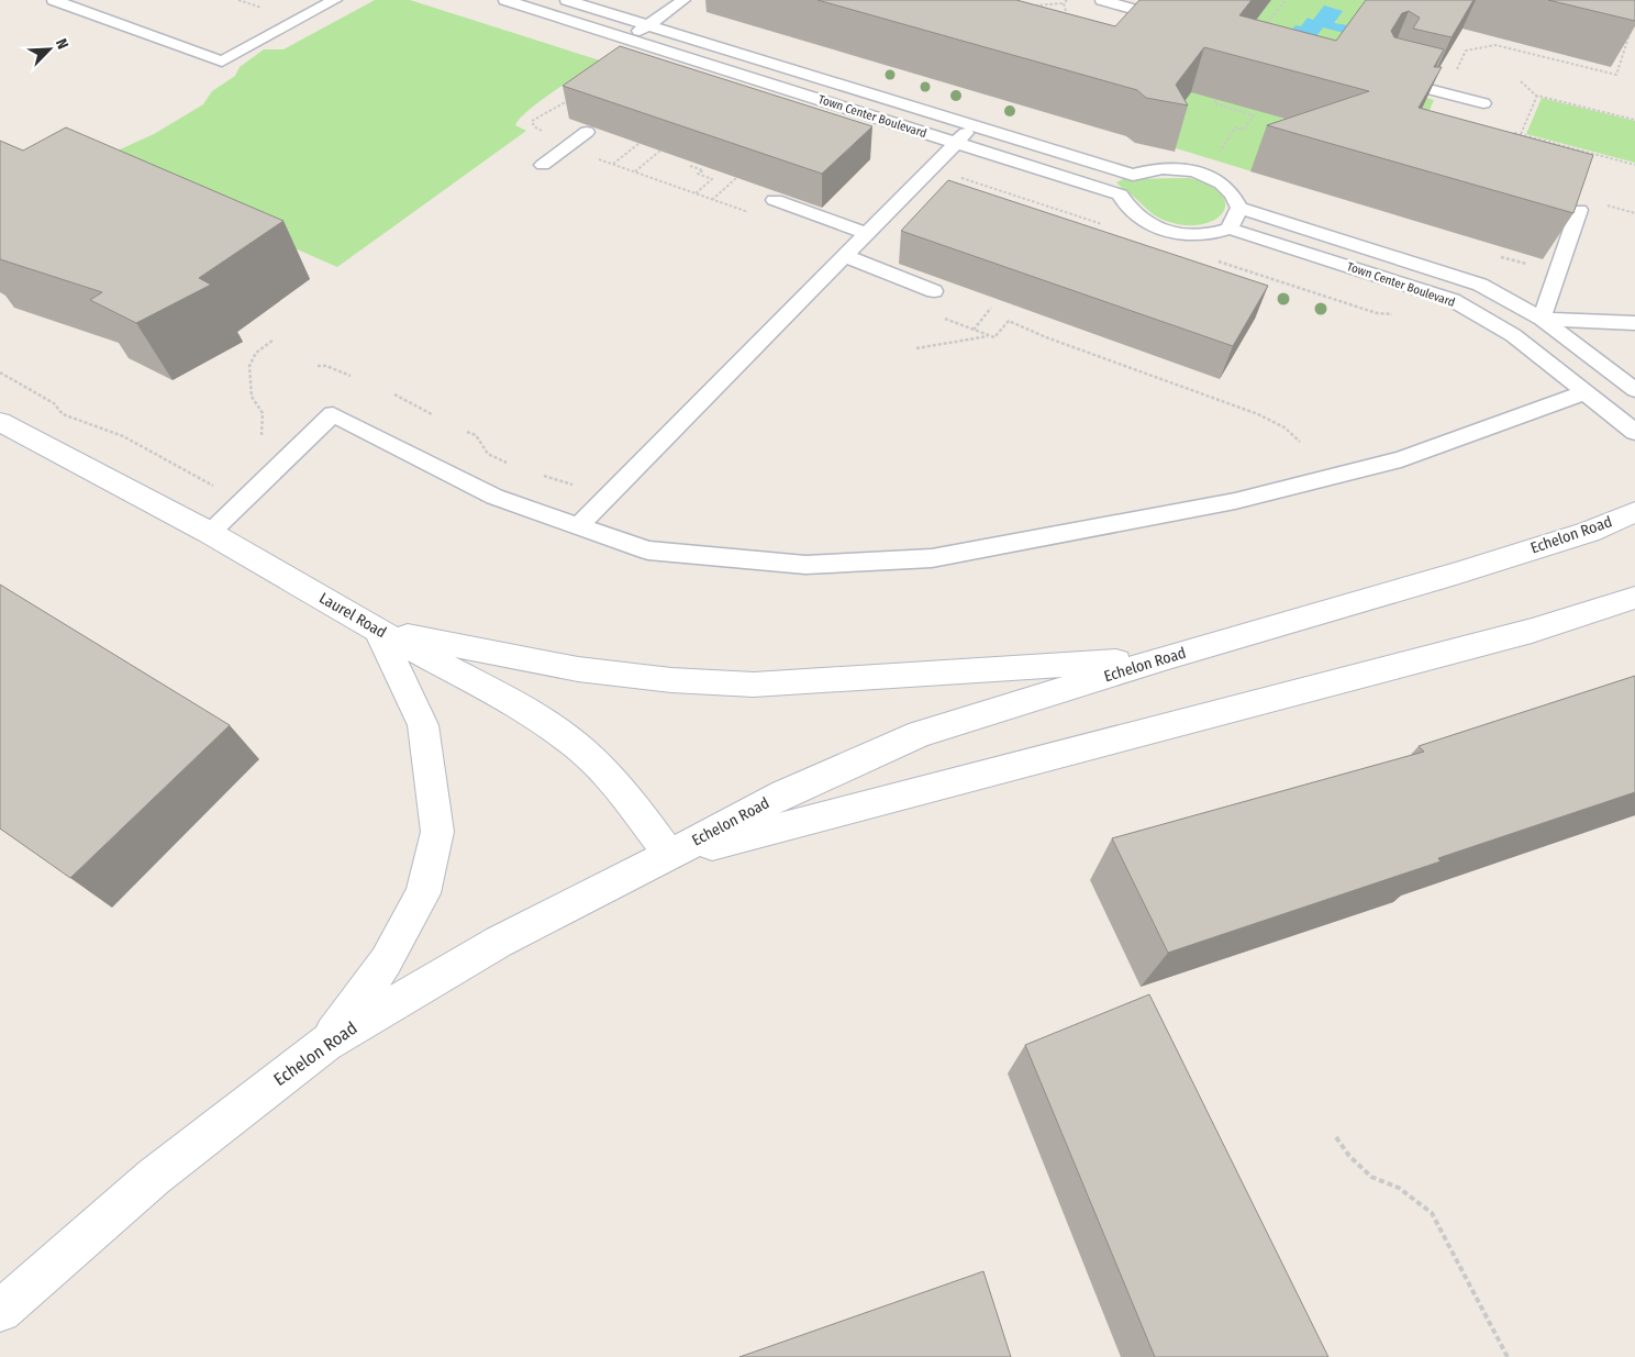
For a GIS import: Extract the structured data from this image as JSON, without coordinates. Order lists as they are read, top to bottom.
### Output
{
  "streets": {
    "street": ["Echelon Road", "Laurel Road"],
    "lane": ["Town Center Boulevard"]
  },
  "crossings": [
    ["Echelon Road", "Laurel Road"]
  ],
  "north": "top right"
}
